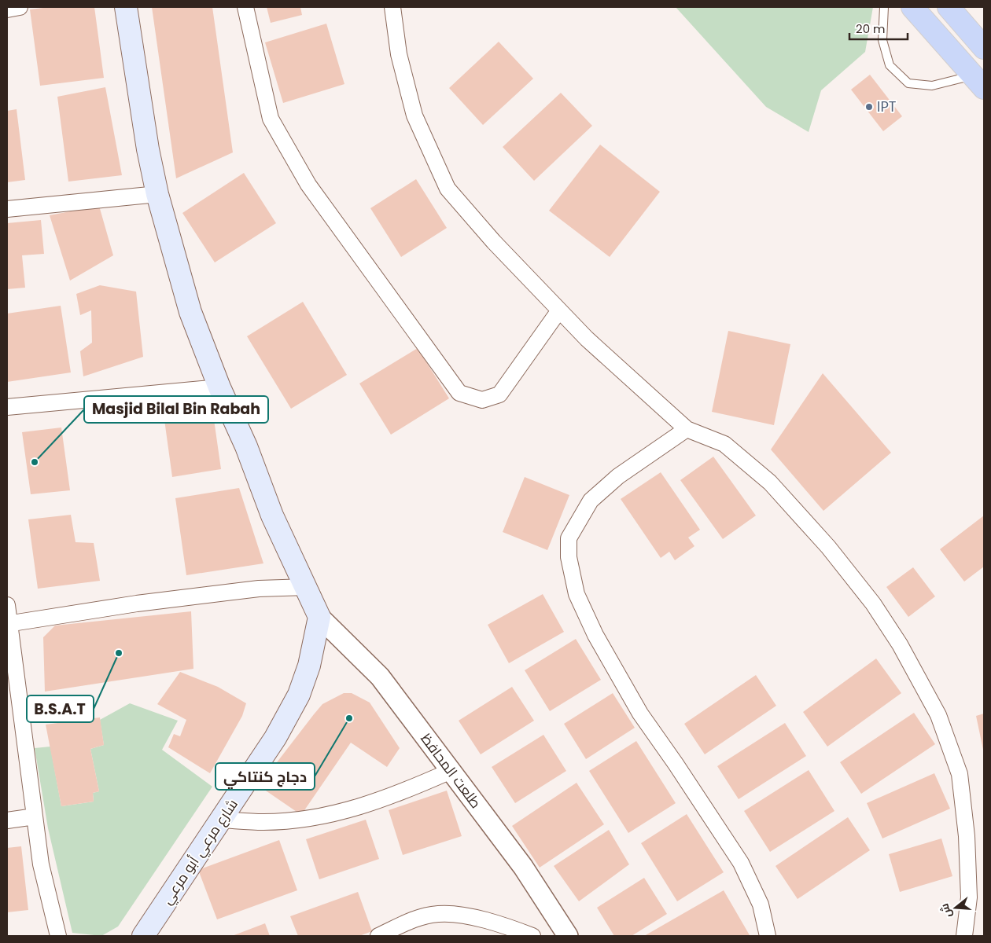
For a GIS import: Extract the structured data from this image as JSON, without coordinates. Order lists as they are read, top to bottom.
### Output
{
  "streets": {
    "main road": ["شارع مرعي أبو مرعي"],
    "street": ["طلعت المحافظ"]
  },
  "crossings": [
    ["طلعت المحافظ", "شارع مرعي أبو مرعي"]
  ],
  "places": [
    "IPT",
    "Masjid Bilal Bin Rabah",
    "B.S.A.T",
    "دجاج كنتاكي"
  ],
  "scale_bar": "20 m",
  "north": "left"
}
